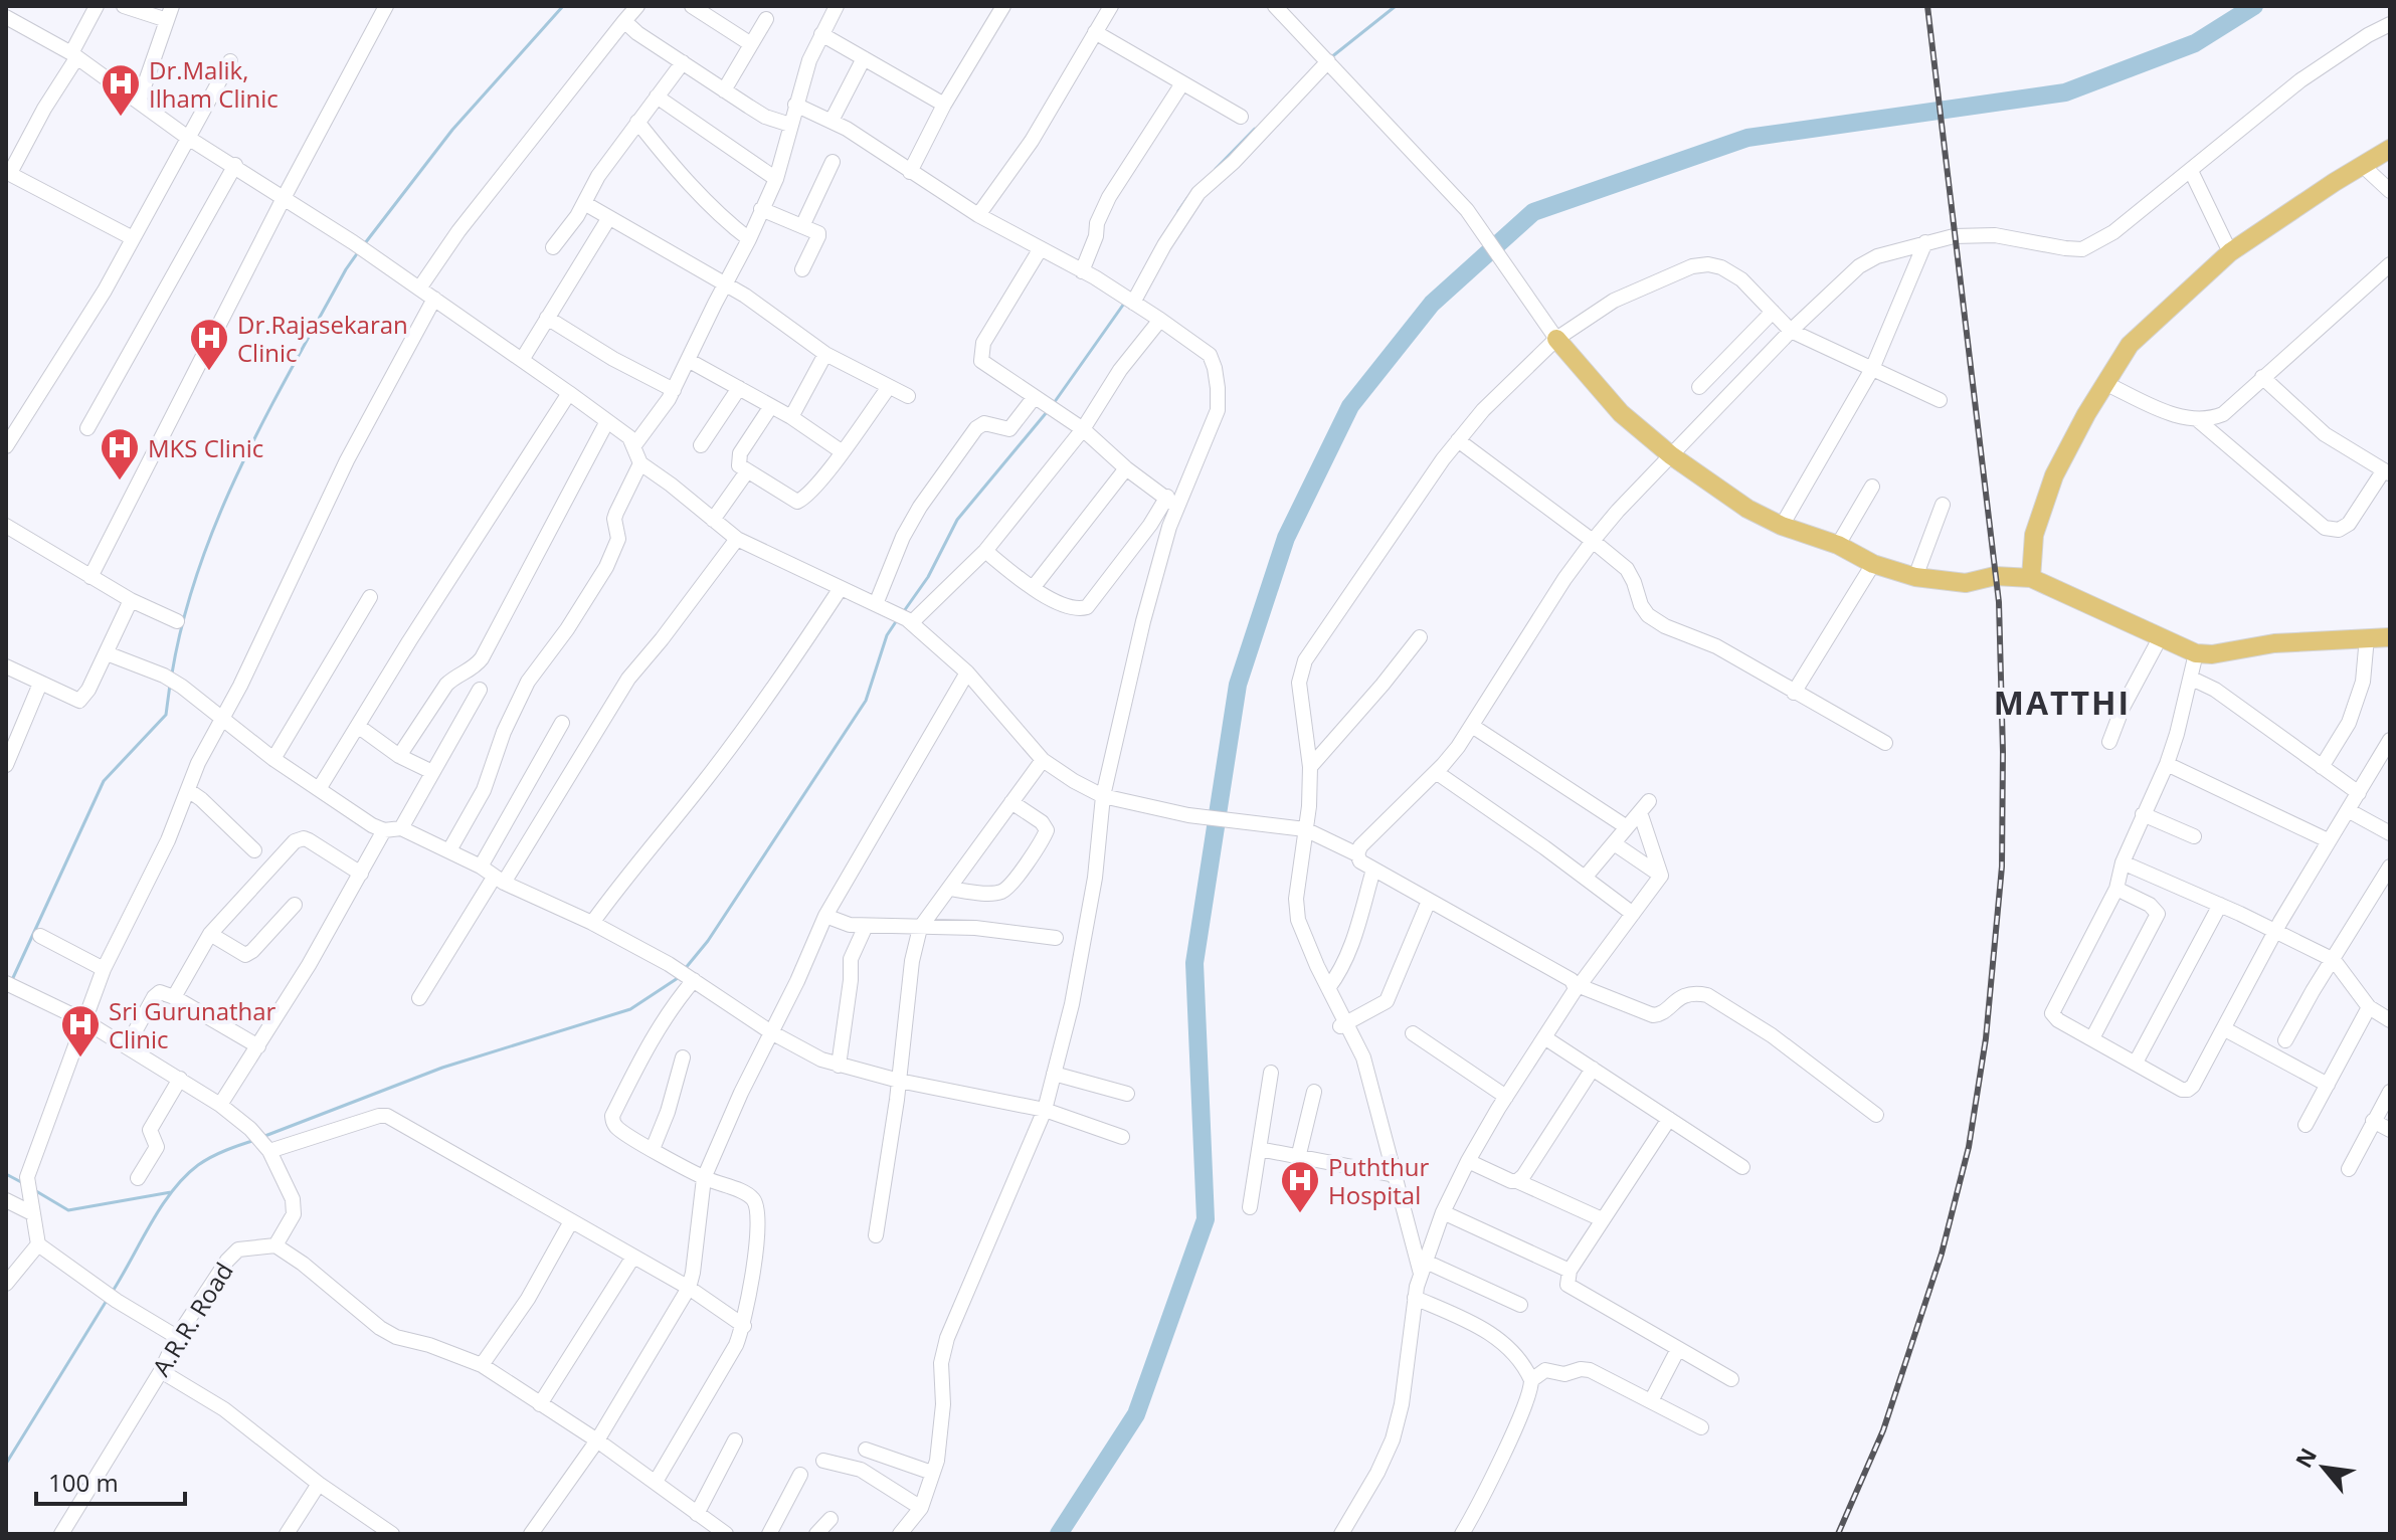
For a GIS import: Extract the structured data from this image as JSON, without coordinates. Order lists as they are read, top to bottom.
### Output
{
  "streets": {
    "street": ["A.R.R. Road"]
  },
  "districts": ["MATTHI"],
  "places": {
    "hospital": [
      "Dr.Malik, Ilham Clinic",
      "Dr.Rajasekaran Clinic",
      "MKS Clinic",
      "Sri Gurunathar Clinic",
      "Puththur Hospital"
    ]
  },
  "scale_bar": "100 m",
  "north": "top left"
}
